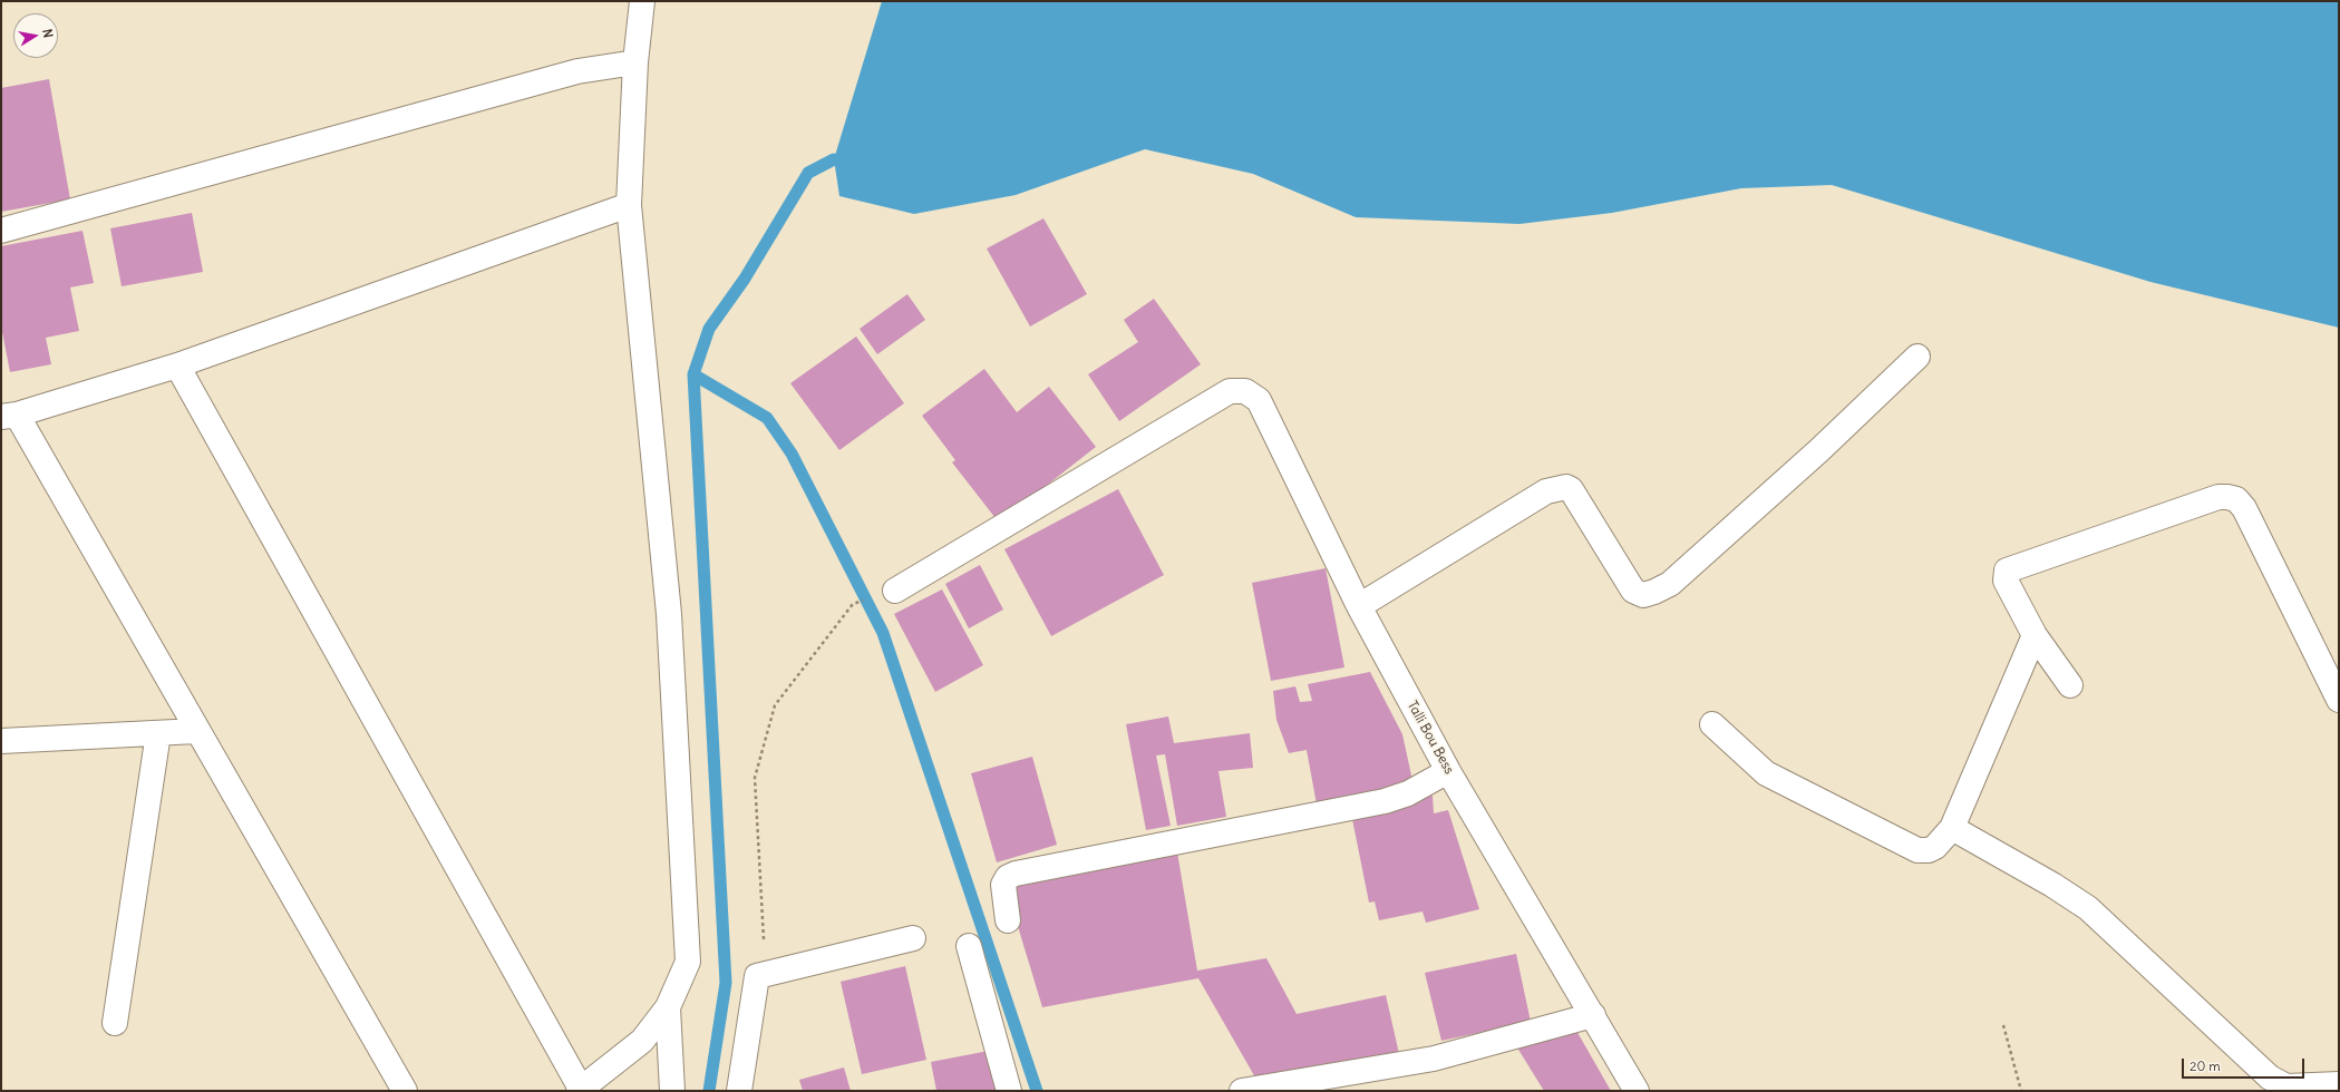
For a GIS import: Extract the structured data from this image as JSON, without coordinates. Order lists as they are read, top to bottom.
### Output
{
  "streets": {
    "street": ["Talli Bou Bess"]
  },
  "scale_bar": "20 m",
  "north": "right"
}
